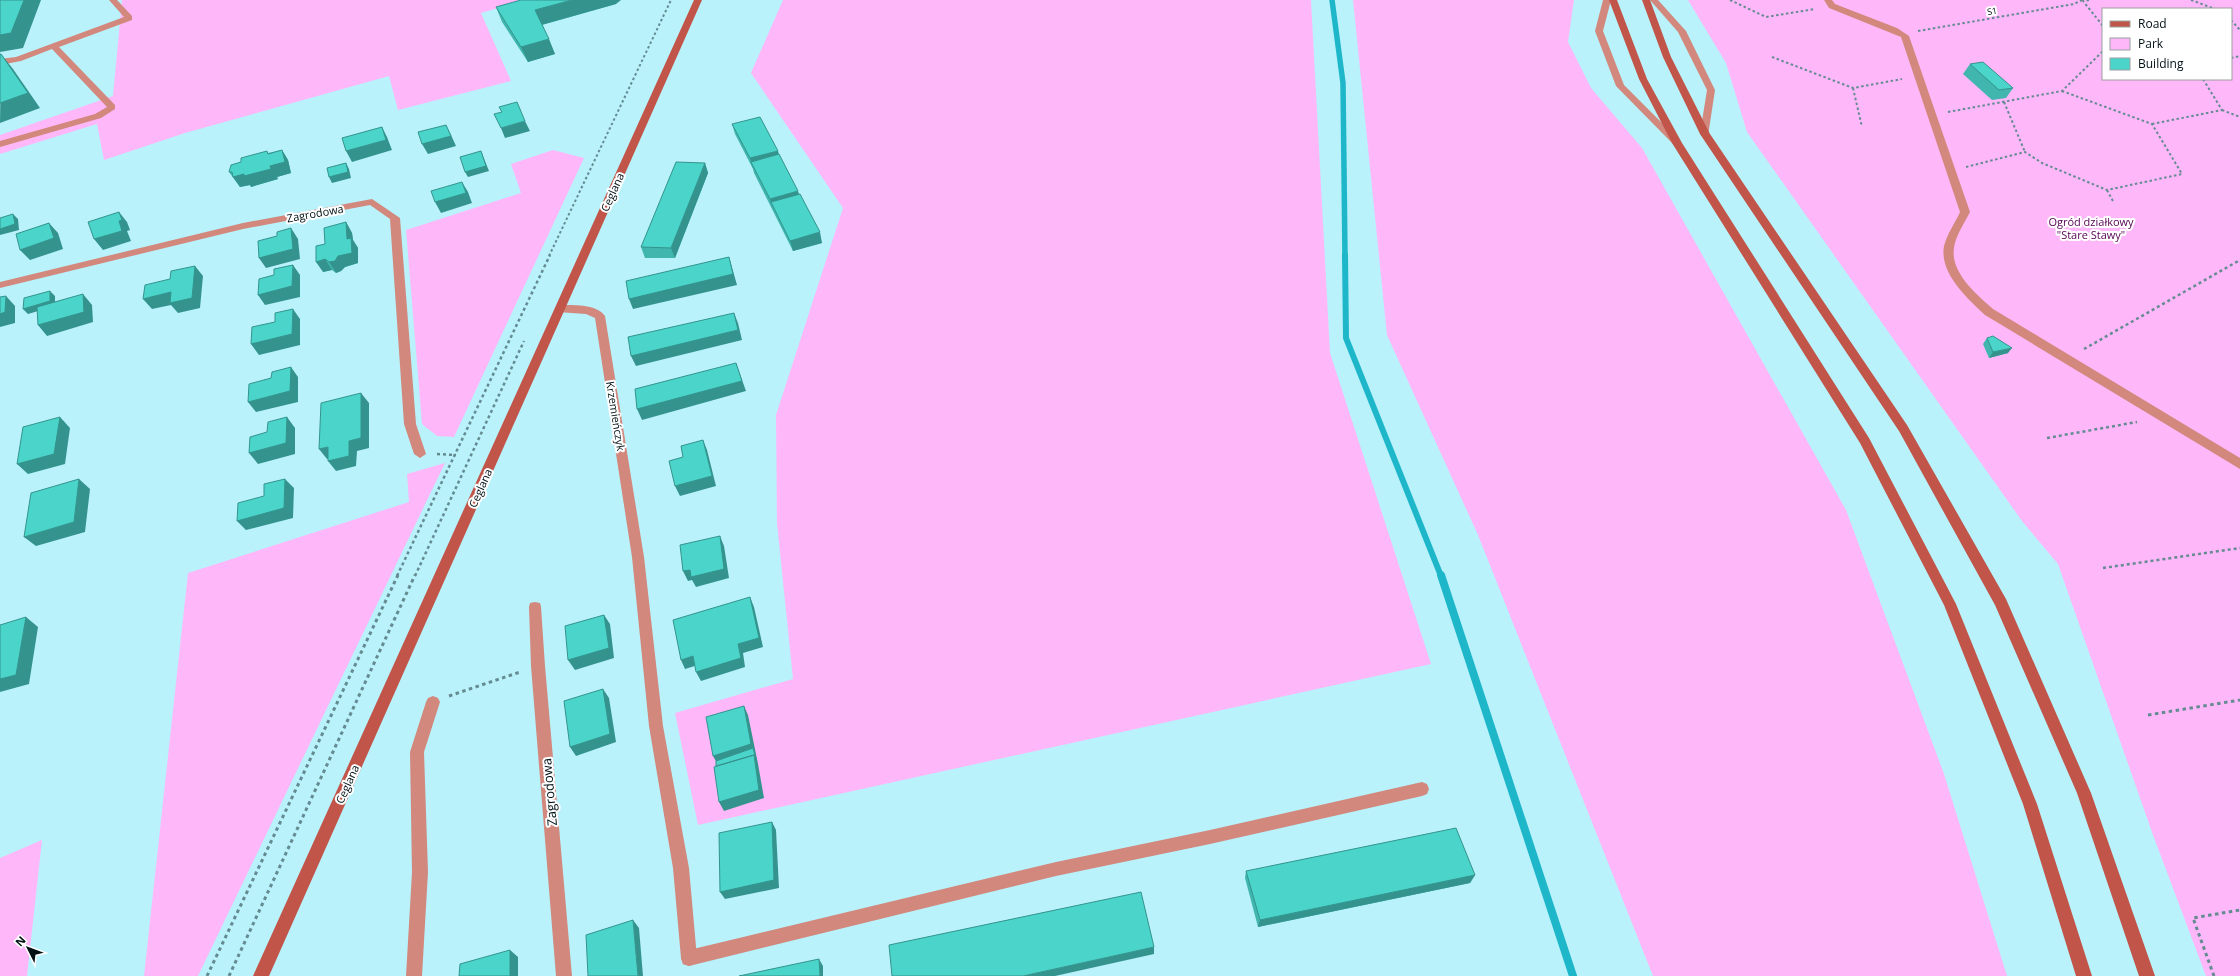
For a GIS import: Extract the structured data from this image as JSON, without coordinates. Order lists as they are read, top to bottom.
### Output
{
  "streets": {
    "main road": ["Ceglana"],
    "street": ["Zagrodowa", "Krzemieńczyk"],
    "path": ["S1"]
  },
  "crossings": [
    ["Ceglana", "Krzemieńczyk"]
  ],
  "parks": ["Ogród działkowy \"Stare Stawy\""],
  "legend": ["Road", "Park", "Building"],
  "north": "top left"
}
